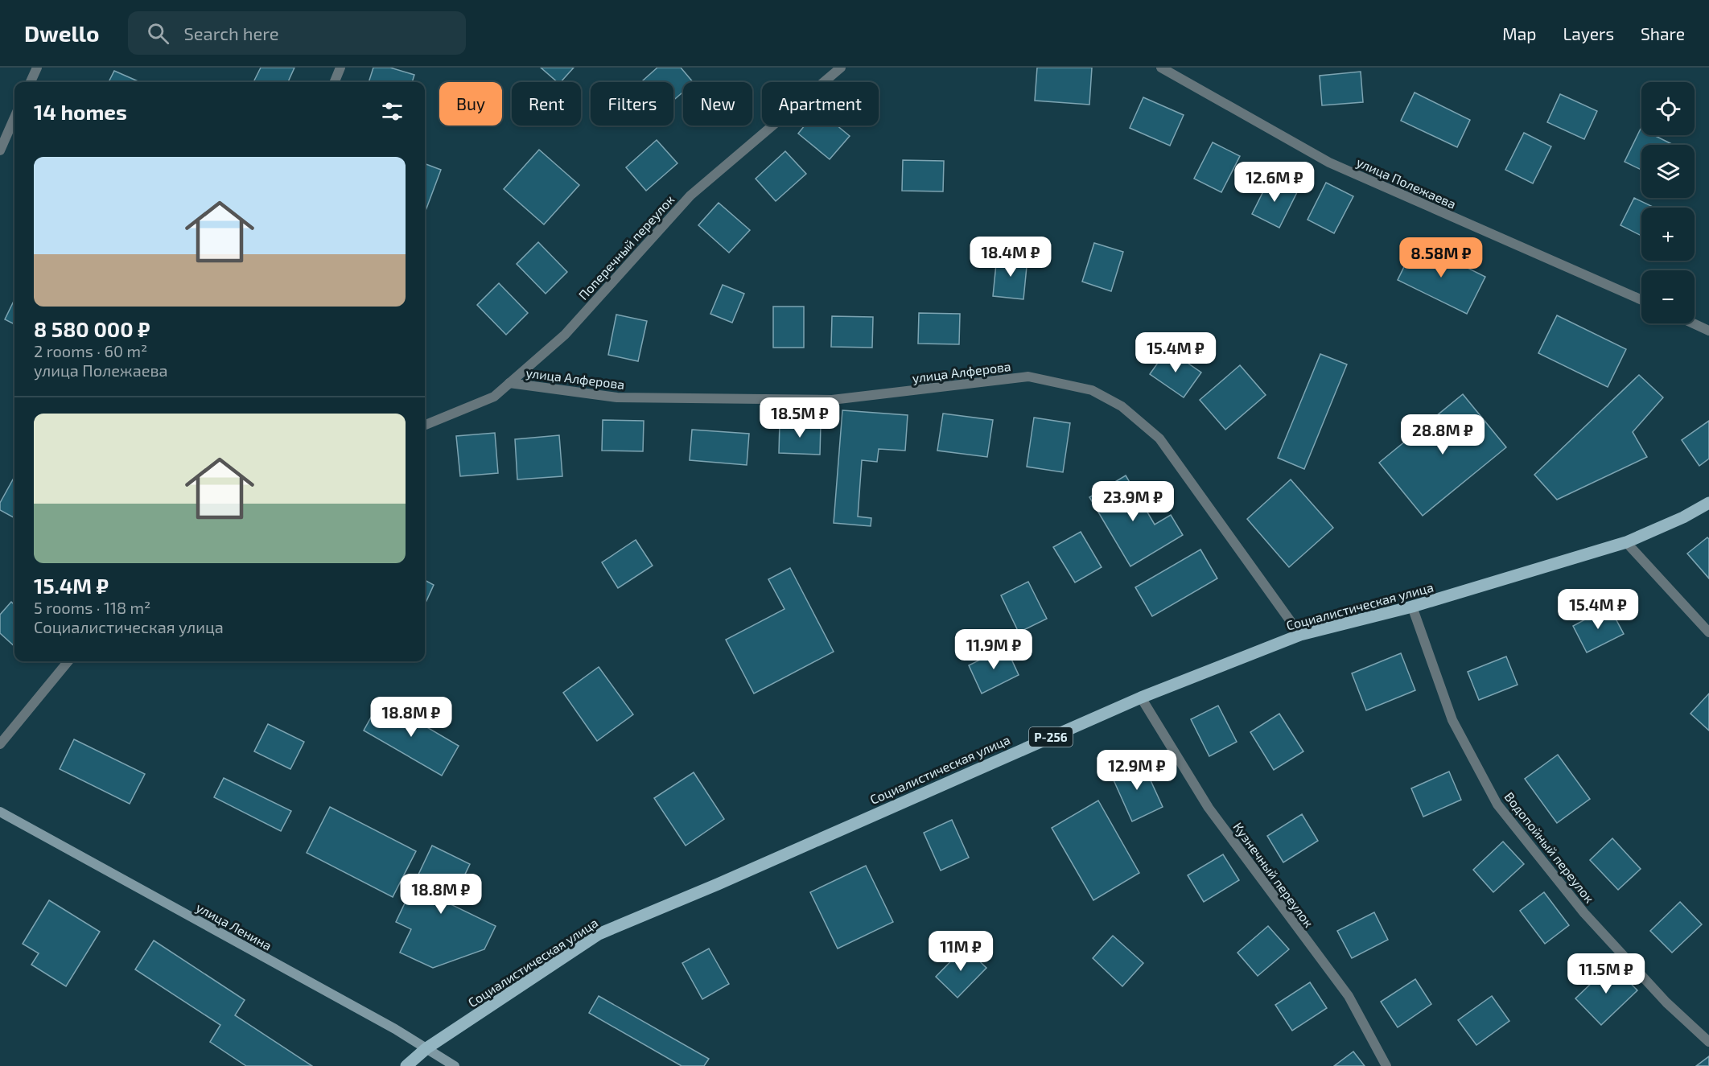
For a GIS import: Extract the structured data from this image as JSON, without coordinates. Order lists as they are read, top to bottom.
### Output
{
  "streets": {
    "main road": ["Социалистическая улица", "Р-256"],
    "street": [
      "улица Полежаева",
      "Поперечный переулок",
      "улица Алферова",
      "Водопойный переулок",
      "Кузнечный переулок",
      "улица Ленина"
    ]
  },
  "crossings": [
    ["Поперечный переулок", "улица Алферова"],
    ["улица Алферова", "Социалистическая улица"],
    ["Социалистическая улица", "Водопойный переулок"],
    ["Социалистическая улица", "Кузнечный переулок"],
    ["Социалистическая улица", "улица Ленина"]
  ],
  "page": {
    "header": "Dwello",
    "search": "Search here",
    "nav": ["Map", "Layers", "Share"],
    "map_buttons": ["+", "−"],
    "chip": [
      "Buy",
      "Rent",
      "Filters",
      "New",
      "Apartment"
    ],
    "heading": "14 homes",
    "list": [
      {
        "name": "8 580 000 ₽",
        "note": "2 rooms · 60 m² · улица Полежаева"
      },
      {
        "name": "15.4M ₽",
        "note": "5 rooms · 118 m² · Социалистическая улица"
      }
    ],
    "price": [
      "12.6M ₽",
      "18.4M ₽",
      "8.58M ₽",
      "15.4M ₽",
      "18.5M ₽",
      "28.8M ₽",
      "23.9M ₽",
      "15.4M ₽",
      "11.9M ₽",
      "18.8M ₽",
      "12.9M ₽",
      "18.8M ₽",
      "11M ₽",
      "11.5M ₽"
    ]
  }
}
